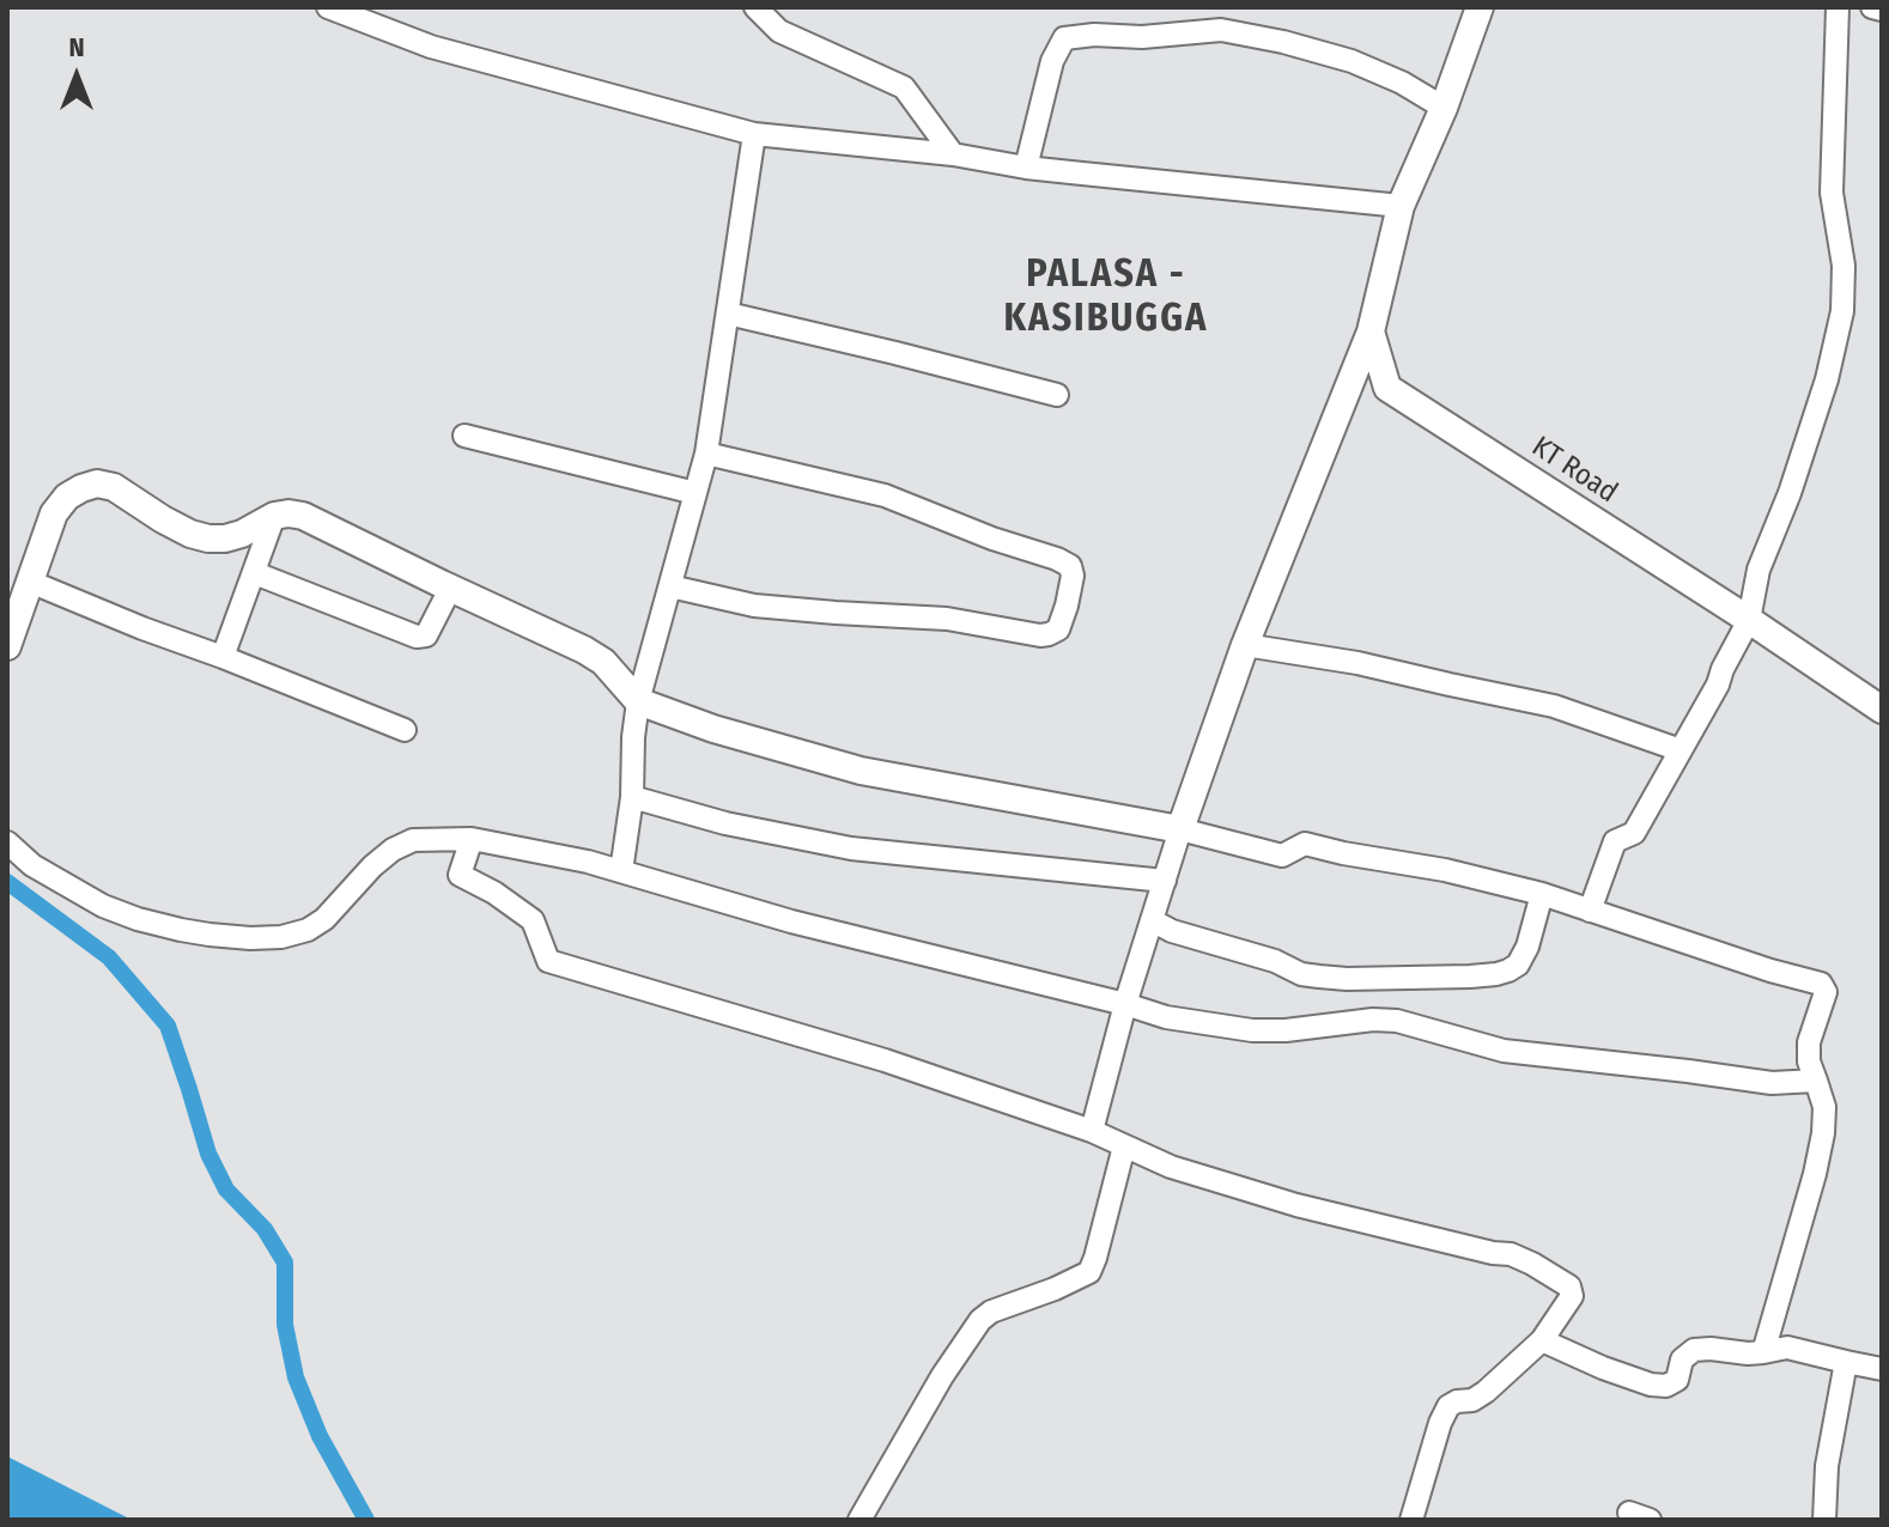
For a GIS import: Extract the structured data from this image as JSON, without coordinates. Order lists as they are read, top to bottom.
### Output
{
  "streets": {
    "main road": ["KT Road"]
  },
  "districts": ["PALASA - KASIBUGGA"],
  "north": "top"
}
